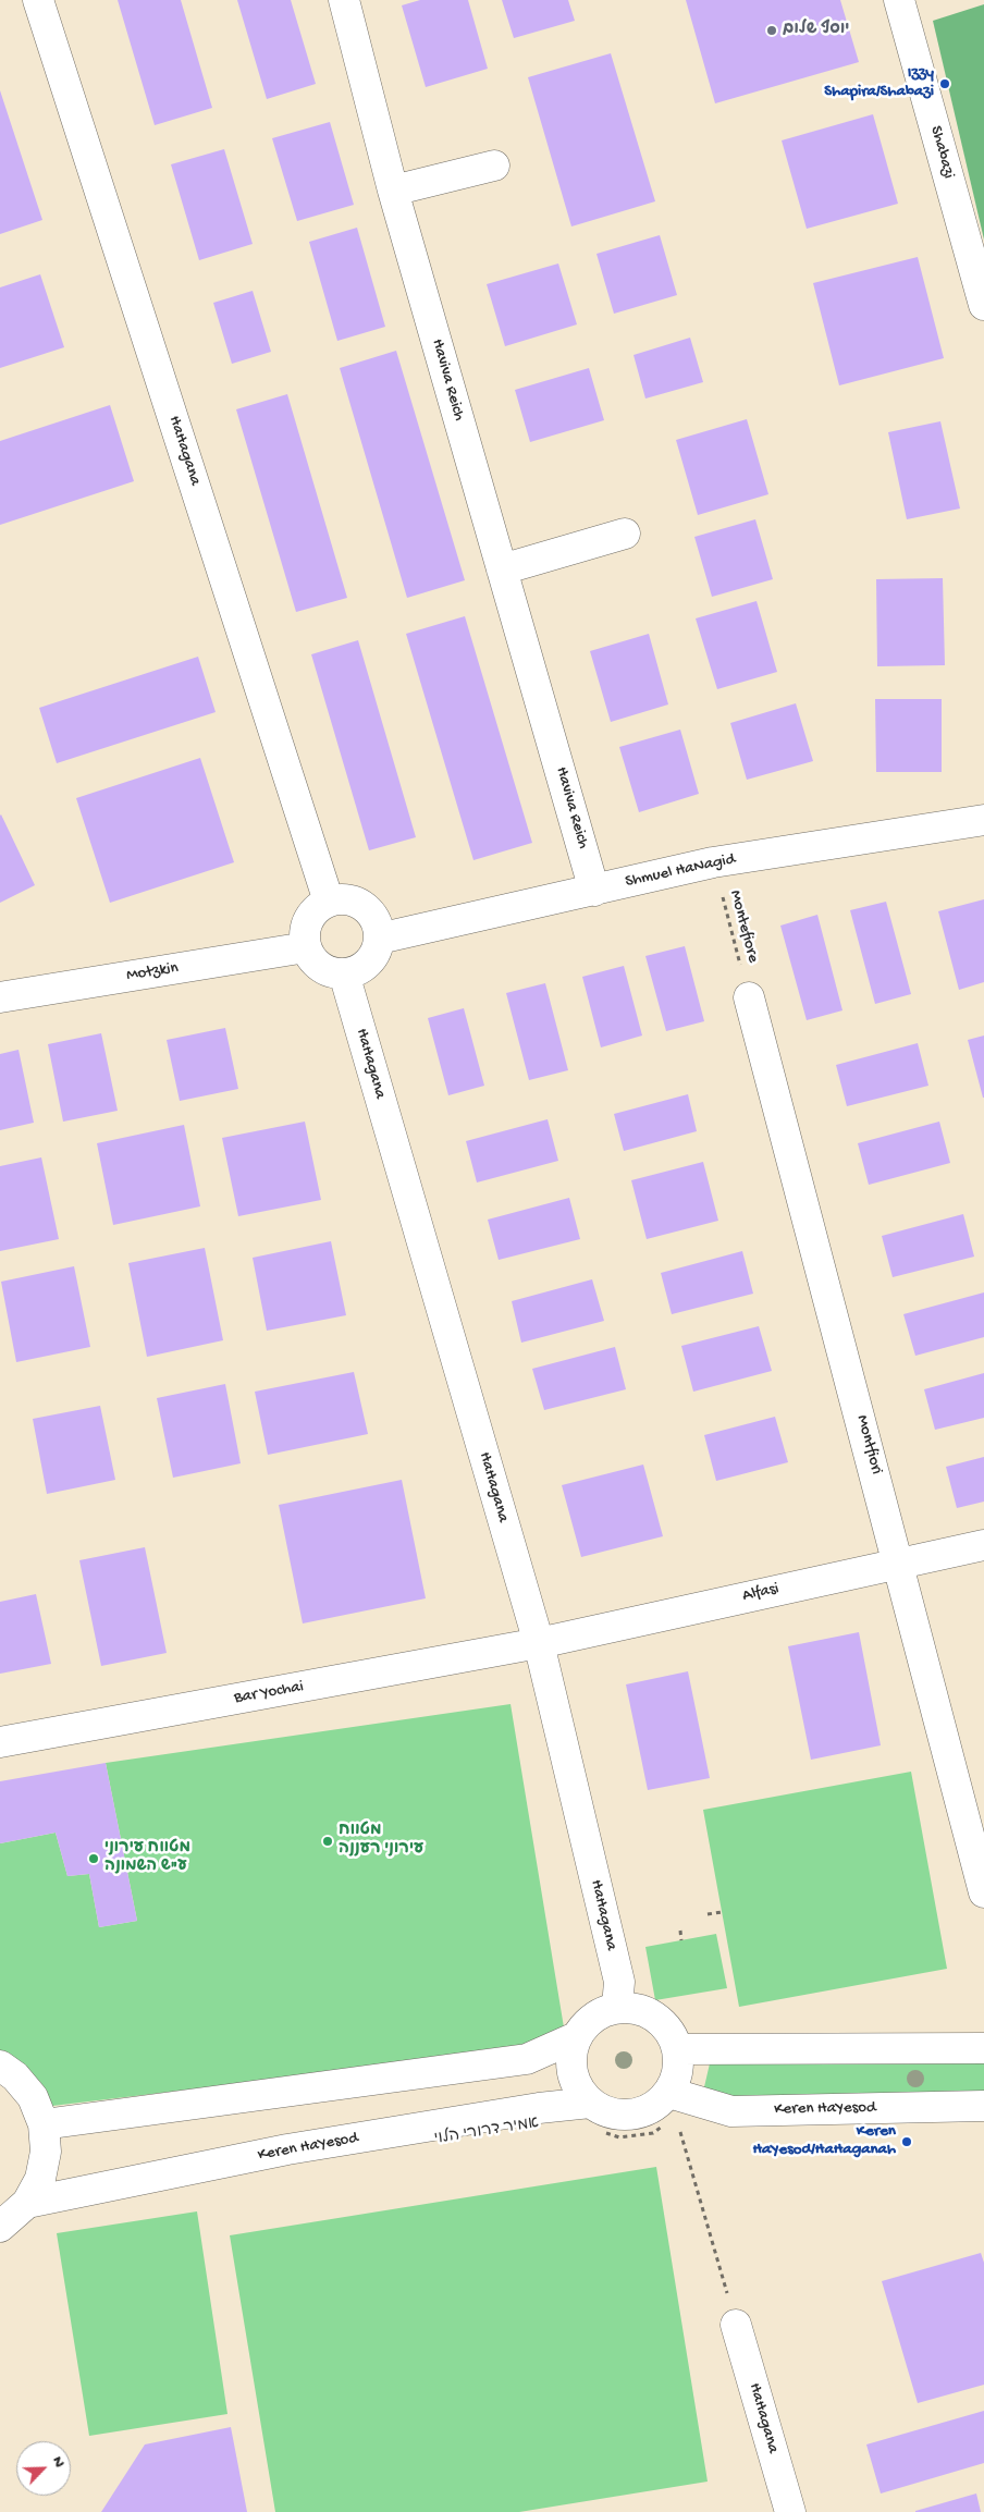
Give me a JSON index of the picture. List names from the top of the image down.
{
  "streets": {
    "street": [
      "Shabazi",
      "Haviva Reich",
      "HaHagana",
      "Shmuel HaNagid",
      "Motzkin",
      "Montfiori",
      "Alfasi",
      "Bar Yochai",
      "Keren HaYesod"
    ],
    "path": ["Montefiore"]
  },
  "crossings": [
    ["Haviva Reich", "Shmuel HaNagid"],
    ["HaHagana", "Shmuel HaNagid"],
    ["HaHagana", "Motzkin"],
    ["HaHagana", "Alfasi"],
    ["HaHagana", "Bar Yochai"],
    ["HaHagana", "Keren HaYesod"],
    ["Shmuel HaNagid", "Montefiore"],
    ["Shmuel HaNagid", "Motzkin"],
    ["Montefiore", "Montfiori"],
    ["Montfiori", "Alfasi"],
    ["Alfasi", "Bar Yochai"]
  ],
  "places": [
    "יוסף שלום",
    "Izzy Shapira/Shabazi",
    "מטווח עירוני רעננה",
    "מטווח עירוני ע\"ש השמונה",
    "Keren HaYesod/HaHaganah"
  ],
  "north": "top right"
}
